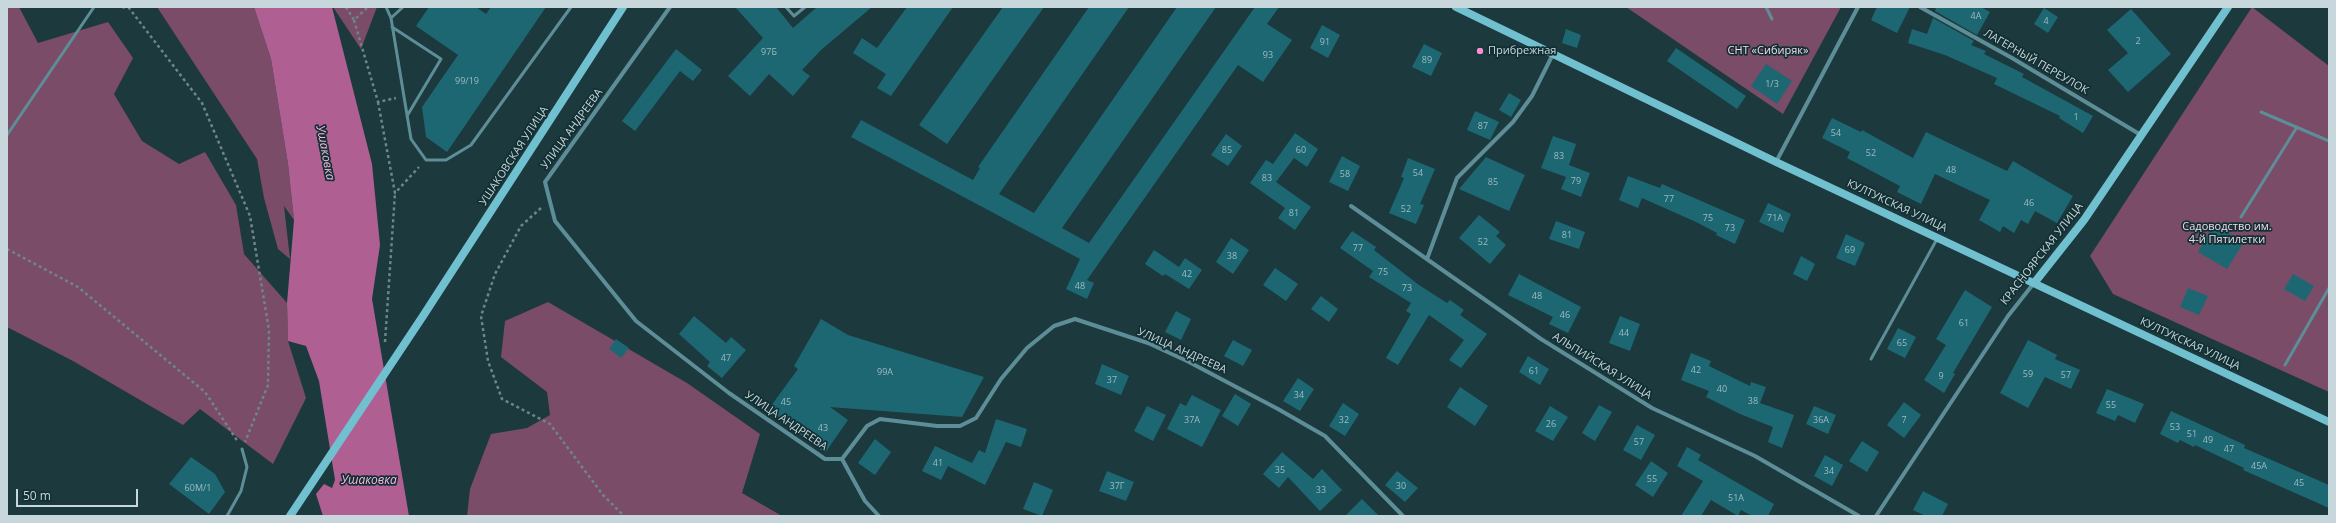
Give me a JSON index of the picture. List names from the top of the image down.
{
  "streets": {
    "main road": ["УШАКОВСКАЯ УЛИЦА", "КУЛТУКСКАЯ УЛИЦА", "КРАСНОЯРСКАЯ УЛИЦА"],
    "street": ["ЛАГЕРНЫЙ ПЕРЕУЛОК", "УЛИЦА АНДРЕЕВА", "АЛЬПИЙСКАЯ УЛИЦА"]
  },
  "crossings": [
    ["ЛАГЕРНЫЙ ПЕРЕУЛОК", "КРАСНОЯРСКАЯ УЛИЦА"],
    ["КУЛТУКСКАЯ УЛИЦА", "КРАСНОЯРСКАЯ УЛИЦА"]
  ],
  "water": ["Ушаковка"],
  "parks": ["СНТ «Сибиряк»", "Садоводство им. 4-й Пятилетки"],
  "places": ["Прибрежная"],
  "house_numbers": [
    "4А",
    "4",
    "2",
    "91",
    "97Б",
    "93",
    "89",
    "99/19",
    "1/3",
    "1",
    "87",
    "54",
    "85",
    "60",
    "52",
    "83",
    "48",
    "54",
    "58",
    "83",
    "79",
    "85",
    "77",
    "46",
    "52",
    "81",
    "75",
    "71А",
    "73",
    "81",
    "52",
    "77",
    "69",
    "38",
    "75",
    "42",
    "48",
    "73",
    "48",
    "46",
    "61",
    "44",
    "65",
    "47",
    "42",
    "61",
    "99А",
    "59",
    "57",
    "9",
    "37",
    "40",
    "34",
    "38",
    "45",
    "55",
    "37А",
    "32",
    "36А",
    "7",
    "26",
    "53",
    "43",
    "51",
    "49",
    "57",
    "47",
    "41",
    "45А",
    "35",
    "34",
    "55",
    "45",
    "37Г",
    "30",
    "60М/1",
    "33",
    "51А"
  ],
  "scale_bar": "50 m"
}
